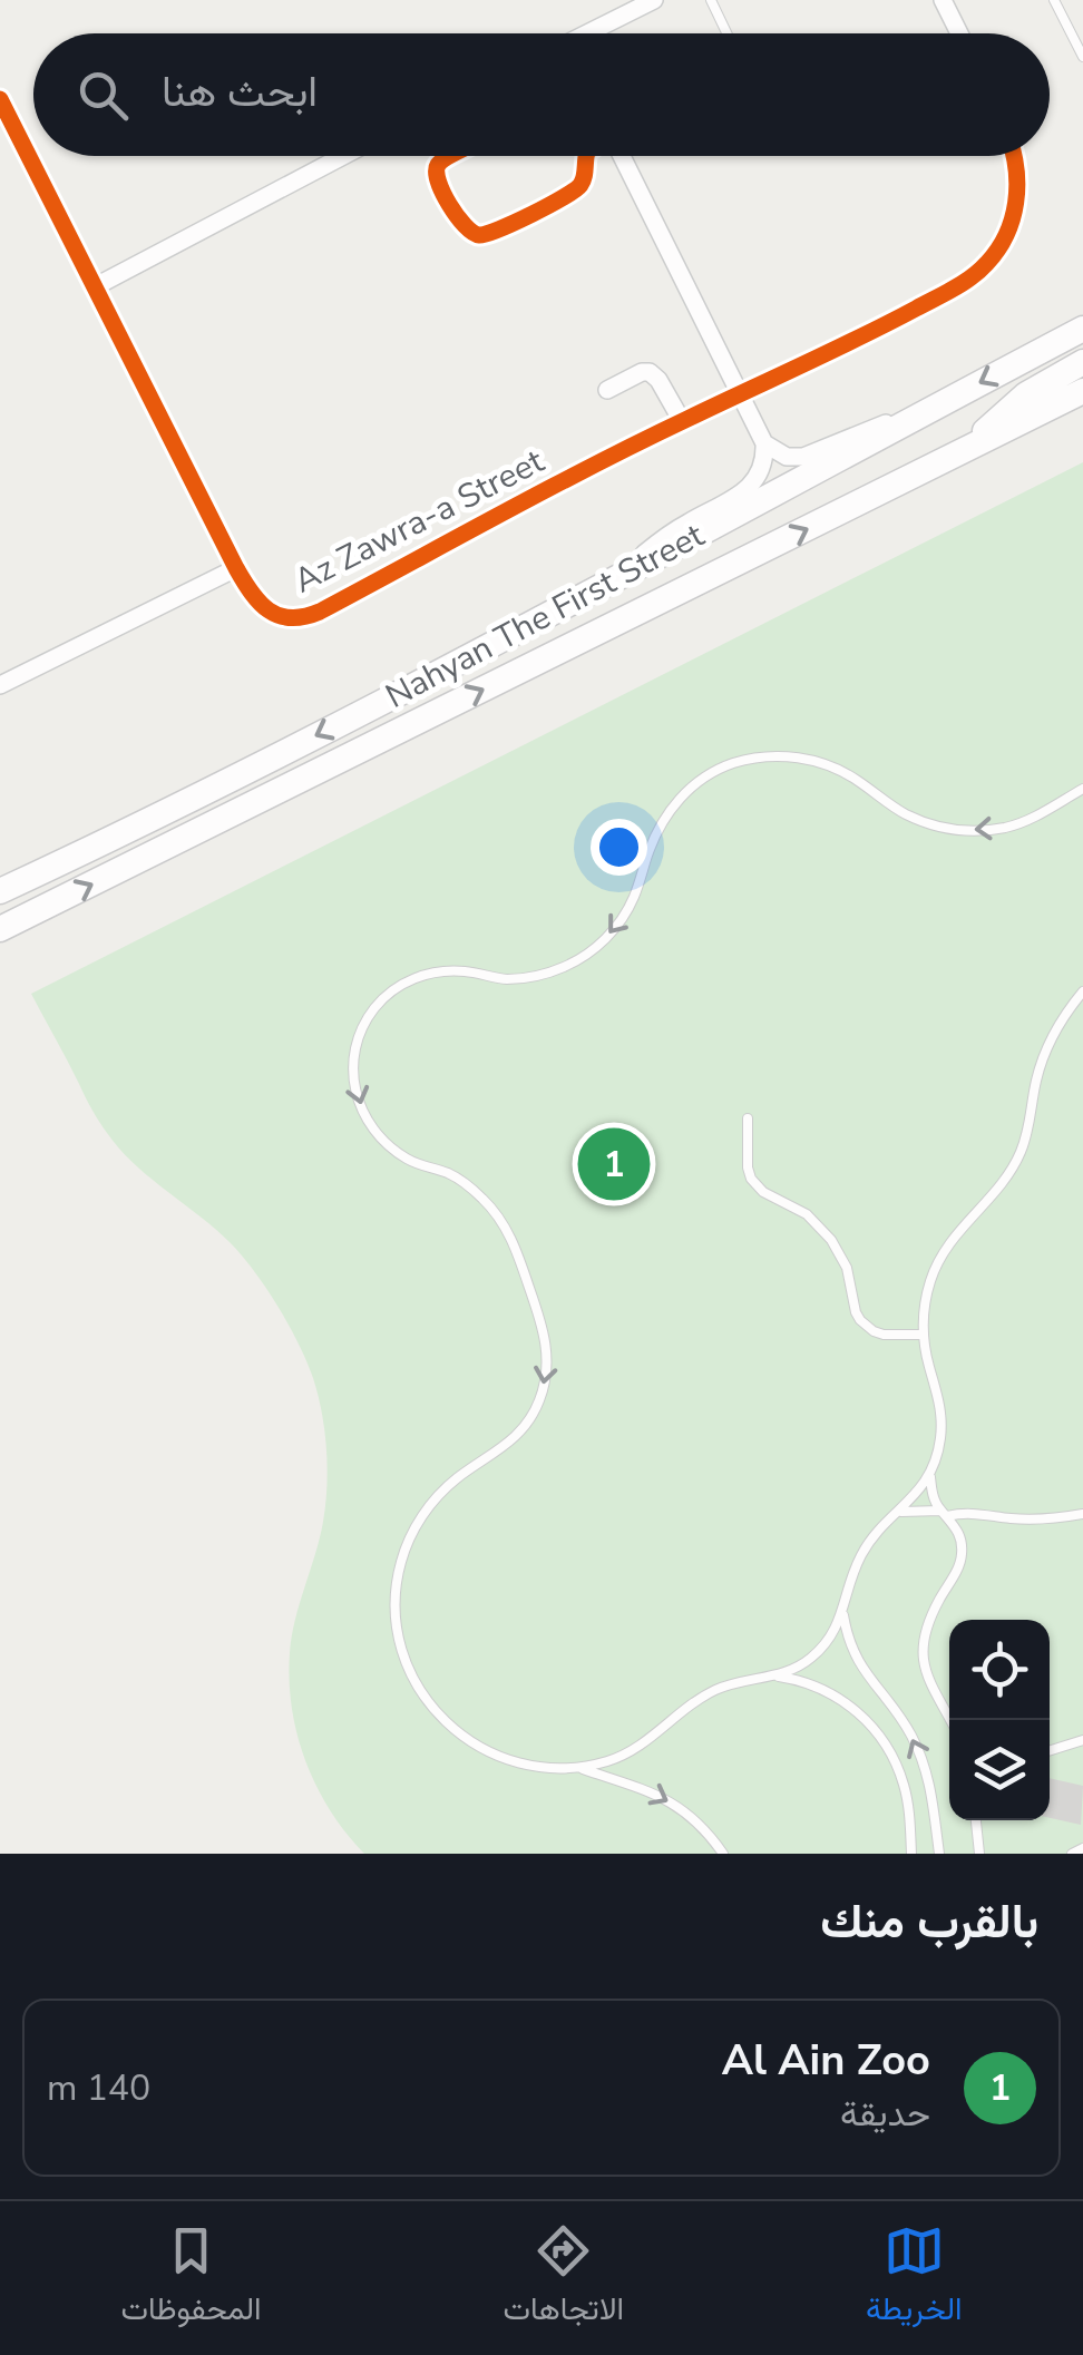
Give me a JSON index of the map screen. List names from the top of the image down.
{
  "streets": {
    "main road": ["Nahyan The First Street"],
    "street": ["Az Zawra-a Street"]
  },
  "page": {
    "search": "ابحث هنا",
    "pins": "1",
    "heading": "بالقرب منك",
    "list": [
      {
        "mark": "1",
        "name": "Al Ain Zoo",
        "note": "حديقة",
        "value": "140 m"
      }
    ],
    "nav": ["الخريطة", "الاتجاهات", "المحفوظات"]
  }
}
